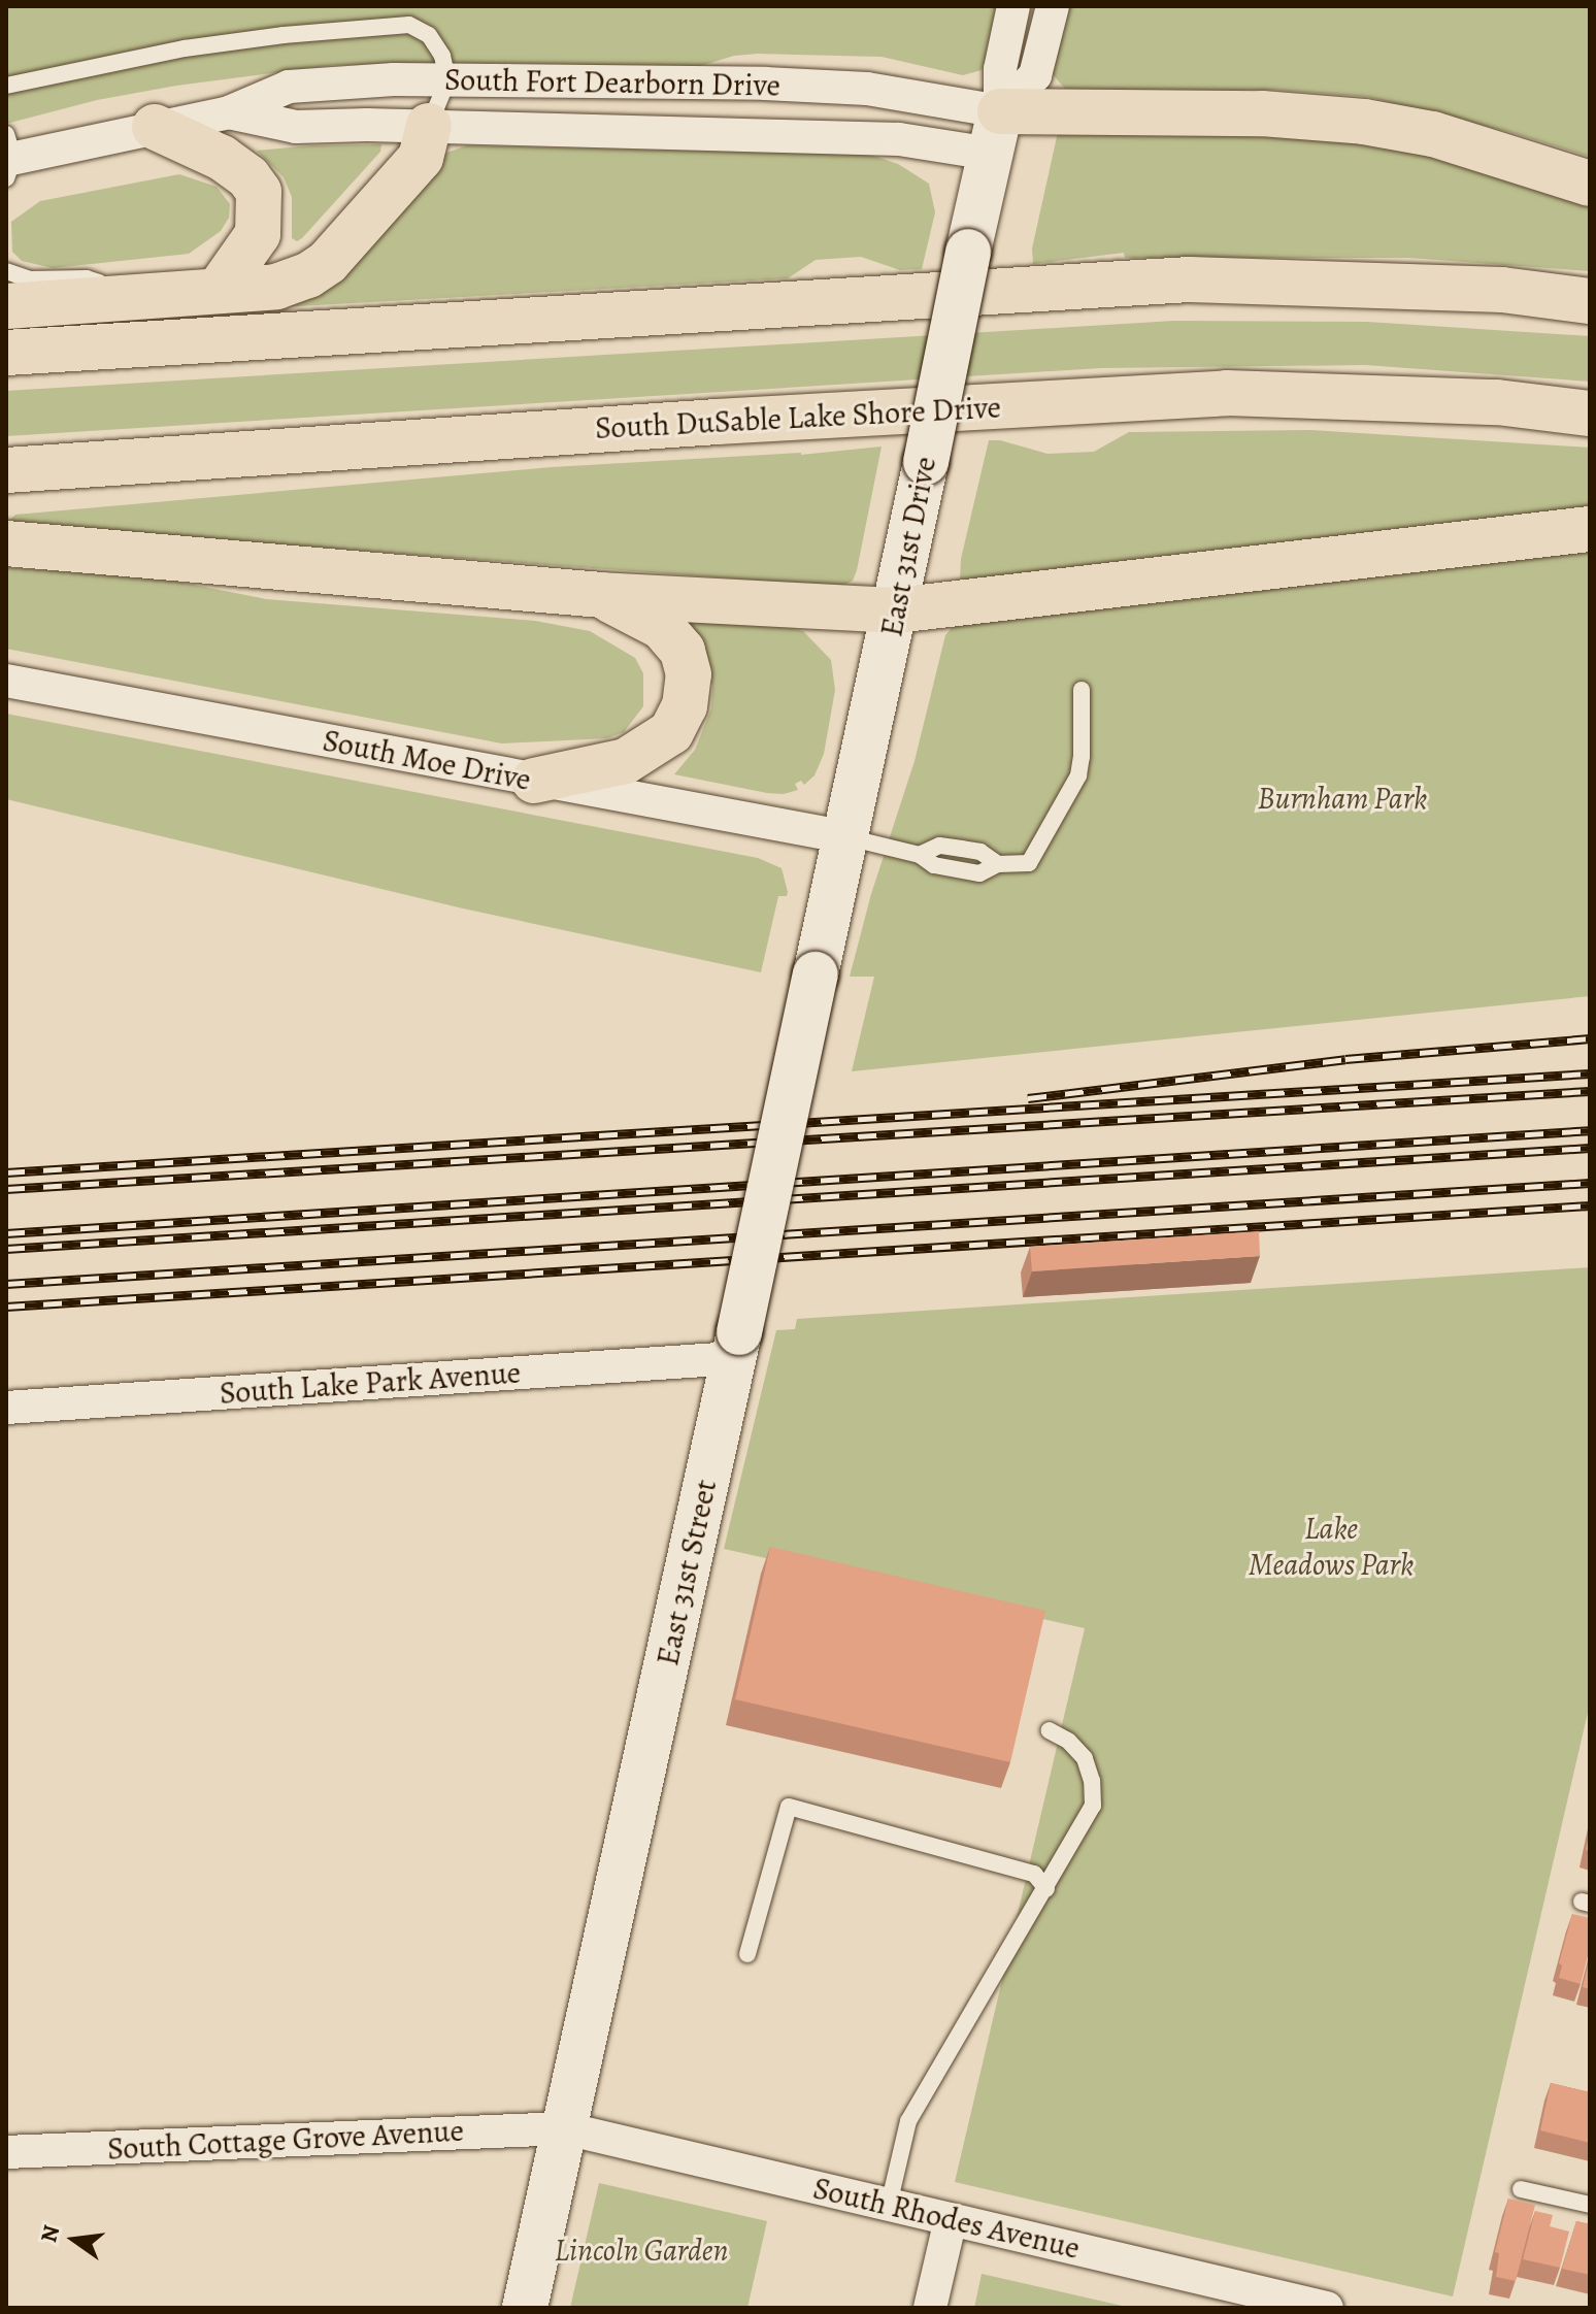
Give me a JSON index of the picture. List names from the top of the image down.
{
  "streets": {
    "highway": ["South DuSable Lake Shore Drive"],
    "main road": ["East 31st Drive", "East 31st Street"],
    "street": [
      "South Fort Dearborn Drive",
      "South Moe Drive",
      "South Lake Park Avenue",
      "South Cottage Grove Avenue",
      "South Rhodes Avenue"
    ]
  },
  "crossings": [
    ["South Fort Dearborn Drive", "East 31st Drive"],
    ["East 31st Drive", "South Moe Drive"],
    ["East 31st Drive", "East 31st Street"],
    ["South Moe Drive", "East 31st Street"],
    ["South Lake Park Avenue", "East 31st Street"],
    ["East 31st Street", "South Cottage Grove Avenue"],
    ["East 31st Street", "South Rhodes Avenue"],
    ["South Cottage Grove Avenue", "South Rhodes Avenue"]
  ],
  "parks": ["Burnham Park", "Lake Meadows Park", "Lincoln Garden"],
  "north": "left"
}
